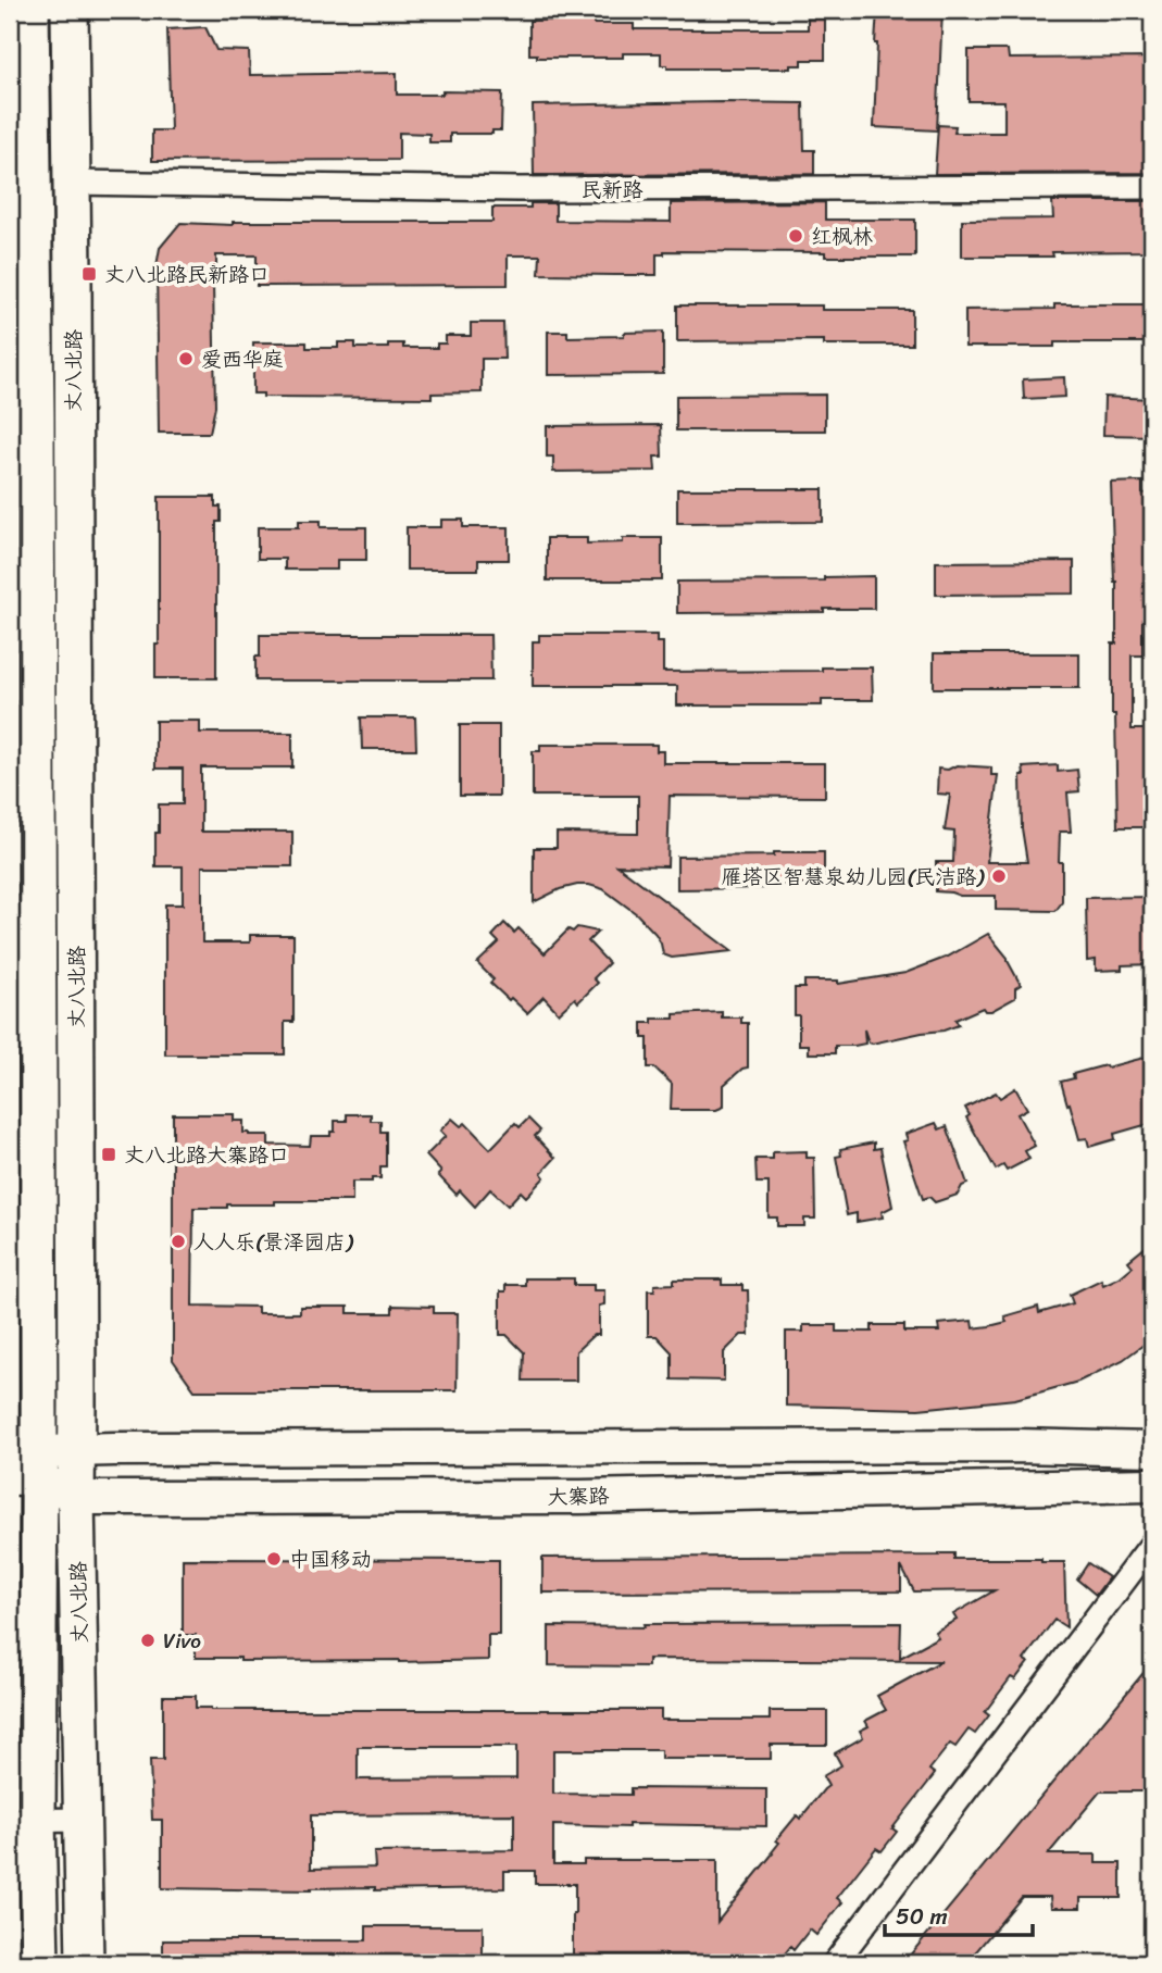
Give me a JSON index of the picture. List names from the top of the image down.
{
  "streets": {
    "main road": ["丈八北路", "大寨路"],
    "street": ["民新路"]
  },
  "crossings": [
    ["民新路", "丈八北路"],
    ["丈八北路", "大寨路"]
  ],
  "places": {
    "other": [
      "红枫林",
      "爱西华庭",
      "雁塔区智慧泉幼儿园(民洁路)",
      "人人乐(景泽园店)",
      "中国移动",
      "Vivo"
    ],
    "transit": ["丈八北路民新路口", "丈八北路大寨路口"]
  },
  "scale_bar": "50 m"
}
